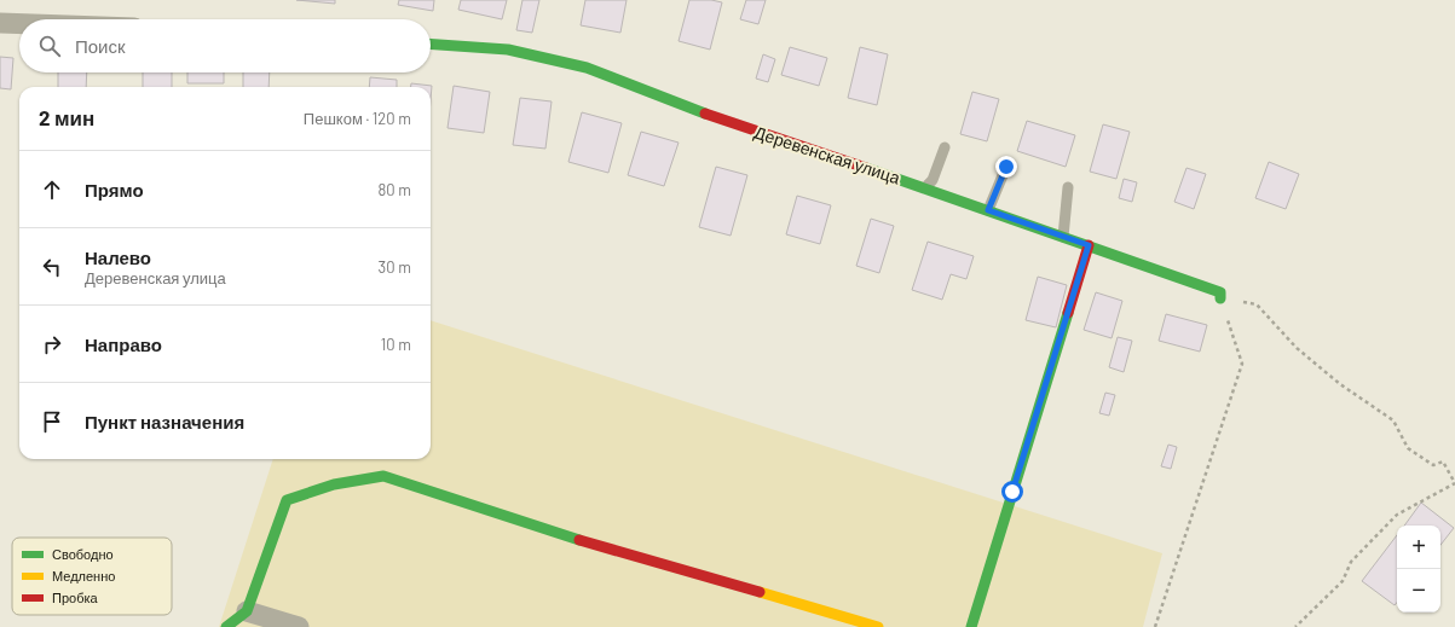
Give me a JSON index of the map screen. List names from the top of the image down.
{
  "streets": {
    "street": ["Деревенская улица"]
  },
  "legend": ["Свободно", "Медленно", "Пробка"],
  "page": {
    "search": "Поиск",
    "heading": ["2 мин", "Пешком · 120 m"],
    "list": [
      ["Прямо", "80 m"],
      ["Налево", "Деревенская улица", "30 m"],
      ["Направо", "10 m"],
      "Пункт назначения"
    ],
    "map_buttons": ["+", "−"]
  }
}
